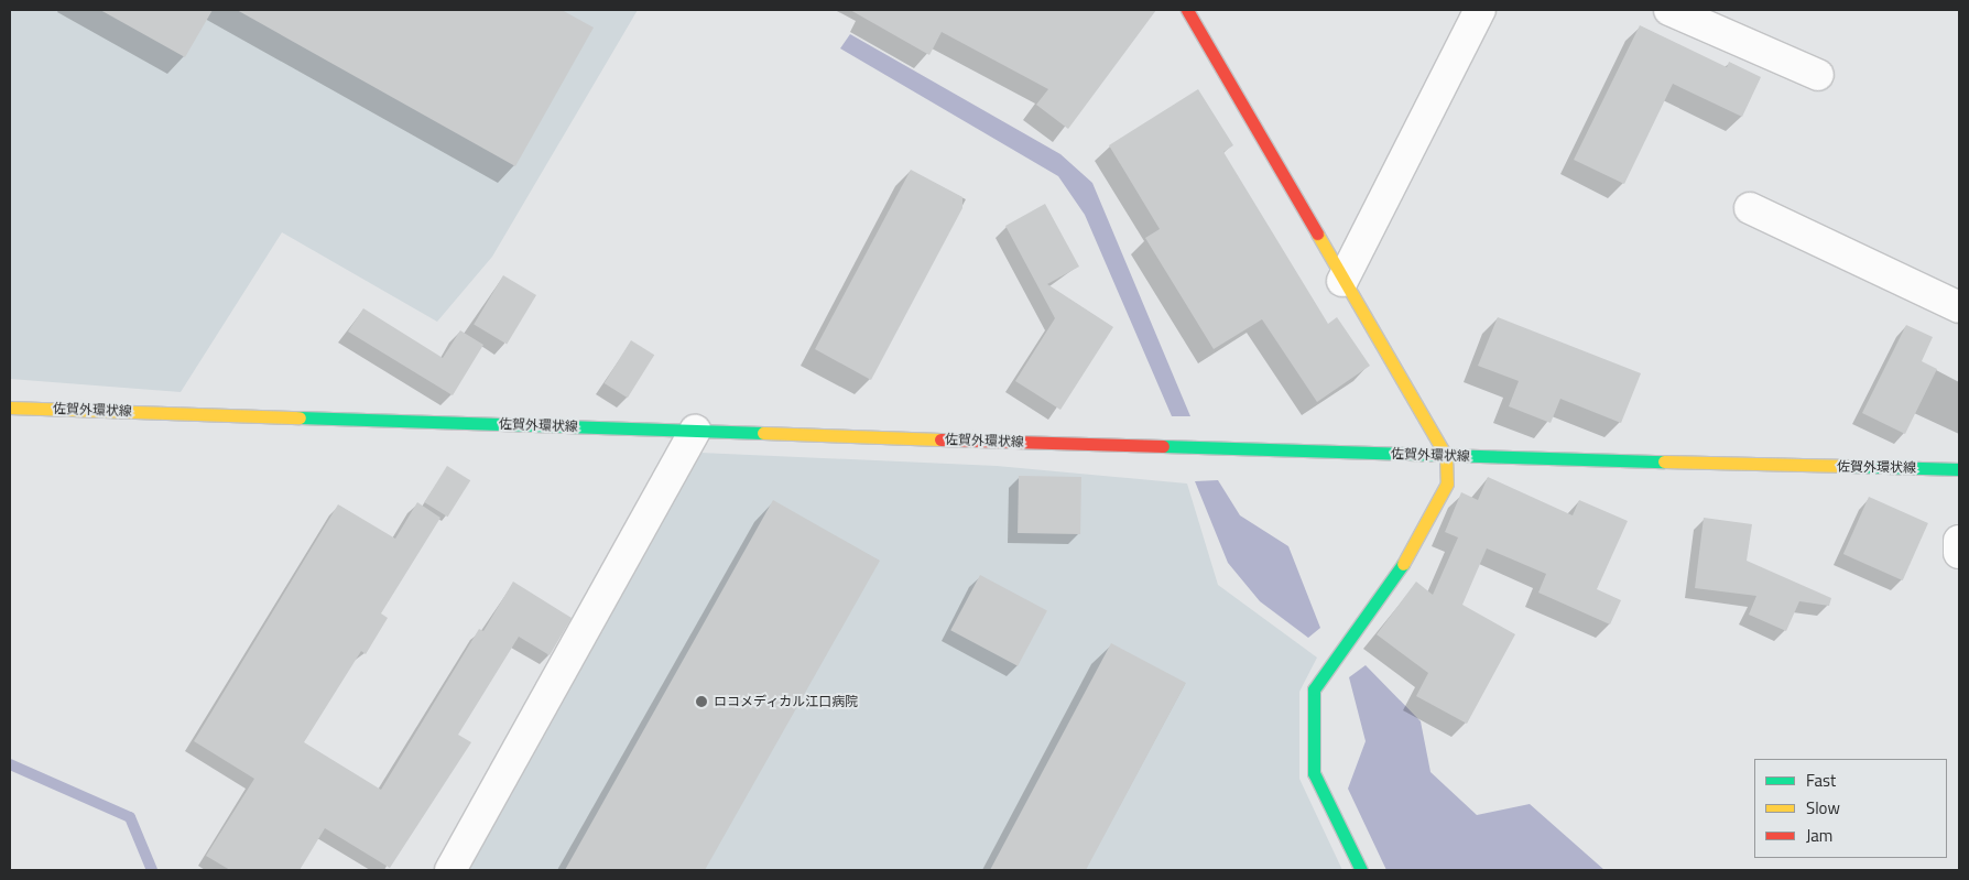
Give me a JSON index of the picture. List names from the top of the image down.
{
  "streets": {
    "main road": ["佐賀外環状線"]
  },
  "places": ["ロコメディカル江口病院"],
  "legend": ["Fast", "Slow", "Jam"]
}
